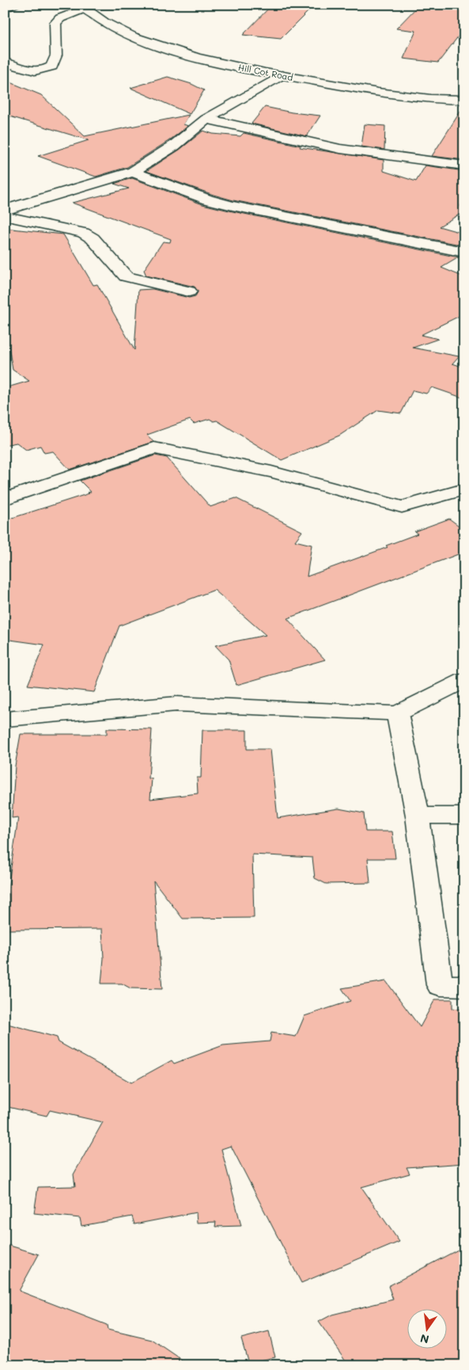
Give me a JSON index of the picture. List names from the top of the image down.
{
  "streets": {
    "street": ["Hill Cot Road"]
  },
  "north": "bottom"
}
